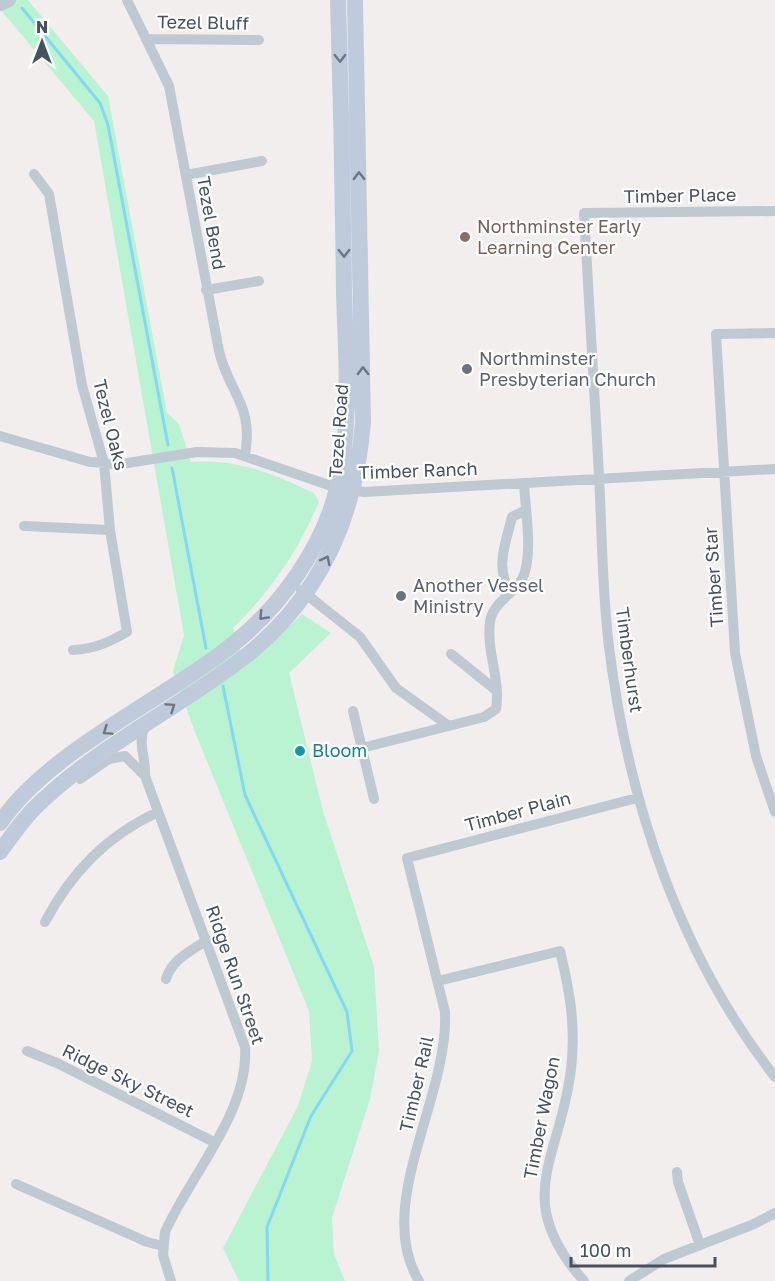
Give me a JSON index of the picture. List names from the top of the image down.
{
  "streets": {
    "main road": ["Tezel Road"],
    "street": [
      "Tezel Bluff",
      "Timber Place",
      "Tezel Bend",
      "Tezel Oaks",
      "Timber Ranch",
      "Timber Star",
      "Timberhurst",
      "Timber Plain",
      "Ridge Run Street",
      "Ridge Sky Street",
      "Timber Rail",
      "Timber Wagon"
    ]
  },
  "crossings": [
    ["Tezel Bluff", "Tezel Bend"],
    ["Timber Place", "Timberhurst"],
    ["Tezel Bend", "Timber Ranch"],
    ["Tezel Oaks", "Timber Ranch"],
    ["Tezel Road", "Timber Ranch"],
    ["Tezel Road", "Ridge Run Street"],
    ["Timber Ranch", "Timber Star"],
    ["Timber Ranch", "Timberhurst"],
    ["Timberhurst", "Timber Plain"],
    ["Timber Plain", "Timber Rail"],
    ["Ridge Run Street", "Ridge Sky Street"],
    ["Timber Rail", "Timber Wagon"]
  ],
  "places": [
    "Northminster Early Learning Center",
    "Northminster Presbyterian Church",
    "Another Vessel Ministry",
    "Bloom"
  ],
  "scale_bar": "100 m",
  "north": "top"
}
